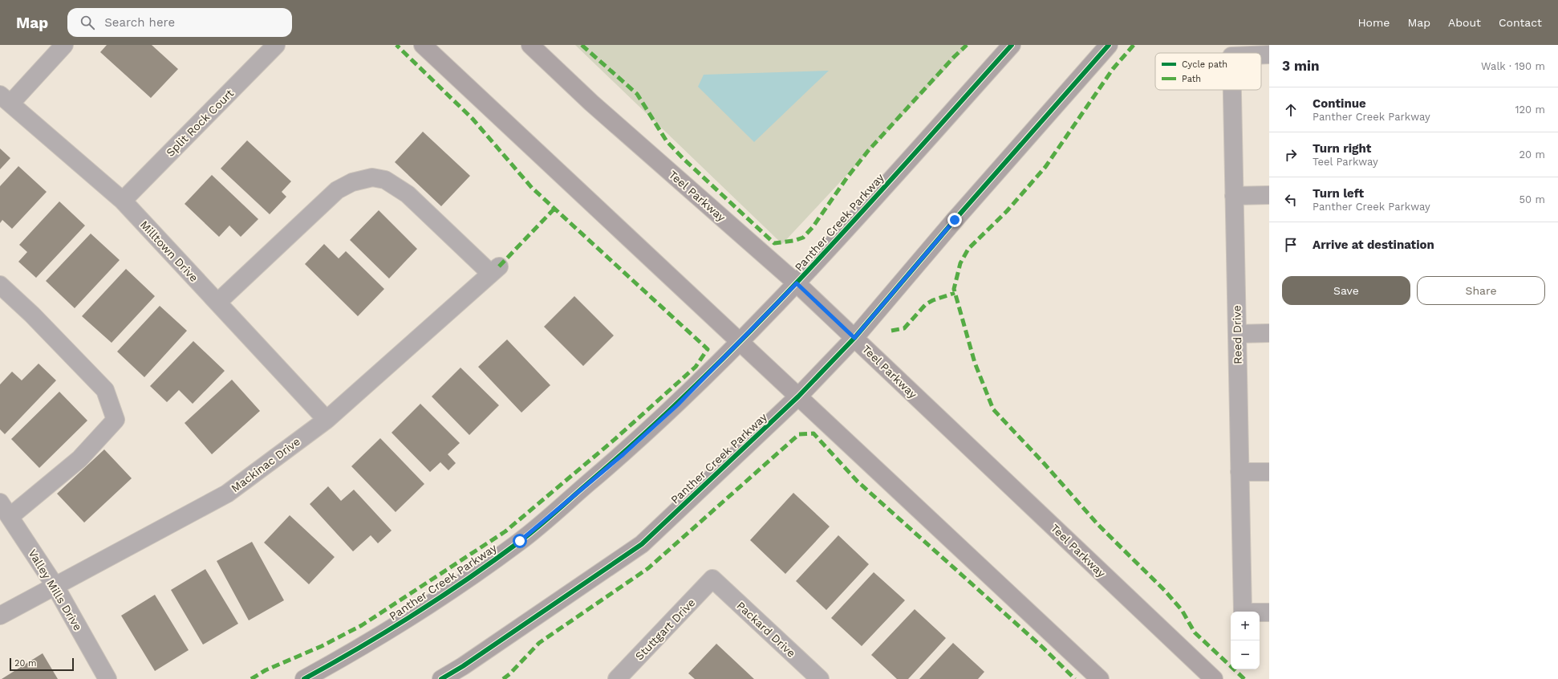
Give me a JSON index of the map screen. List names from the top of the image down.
{
  "streets": {
    "main road": ["Teel Parkway", "Panther Creek Parkway"],
    "street": [
      "Split Rock Court",
      "Milltown Drive",
      "Reed Drive",
      "Mackinac Drive",
      "Valley Mills Drive",
      "Stuttgart Drive",
      "Packard Drive"
    ]
  },
  "crossings": [
    ["Split Rock Court", "Milltown Drive"],
    ["Teel Parkway", "Panther Creek Parkway"],
    ["Milltown Drive", "Mackinac Drive"],
    ["Mackinac Drive", "Valley Mills Drive"],
    ["Stuttgart Drive", "Packard Drive"]
  ],
  "legend": ["Cycle path", "Path"],
  "scale_bar": "20 m",
  "page": {
    "header": "Map",
    "search": "Search here",
    "nav": [
      "Home",
      "Map",
      "About",
      "Contact"
    ],
    "heading": ["3 min", "Walk · 190 m"],
    "list": [
      ["Continue", "Panther Creek Parkway", "120 m"],
      ["Turn right", "Teel Parkway", "20 m"],
      ["Turn left", "Panther Creek Parkway", "50 m"],
      "Arrive at destination"
    ],
    "buttons": ["Save", "Share"],
    "map_buttons": ["+", "−"],
    "scale": "20 m"
  }
}
